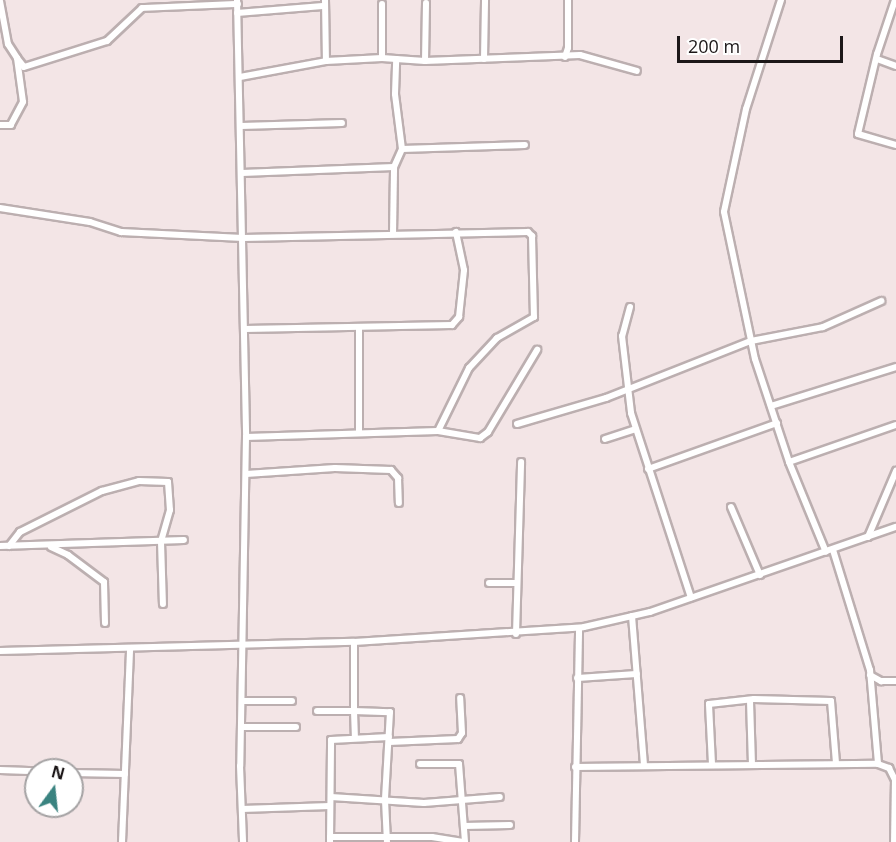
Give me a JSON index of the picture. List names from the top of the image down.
{
  "scale_bar": "200 m",
  "north": "top"
}
